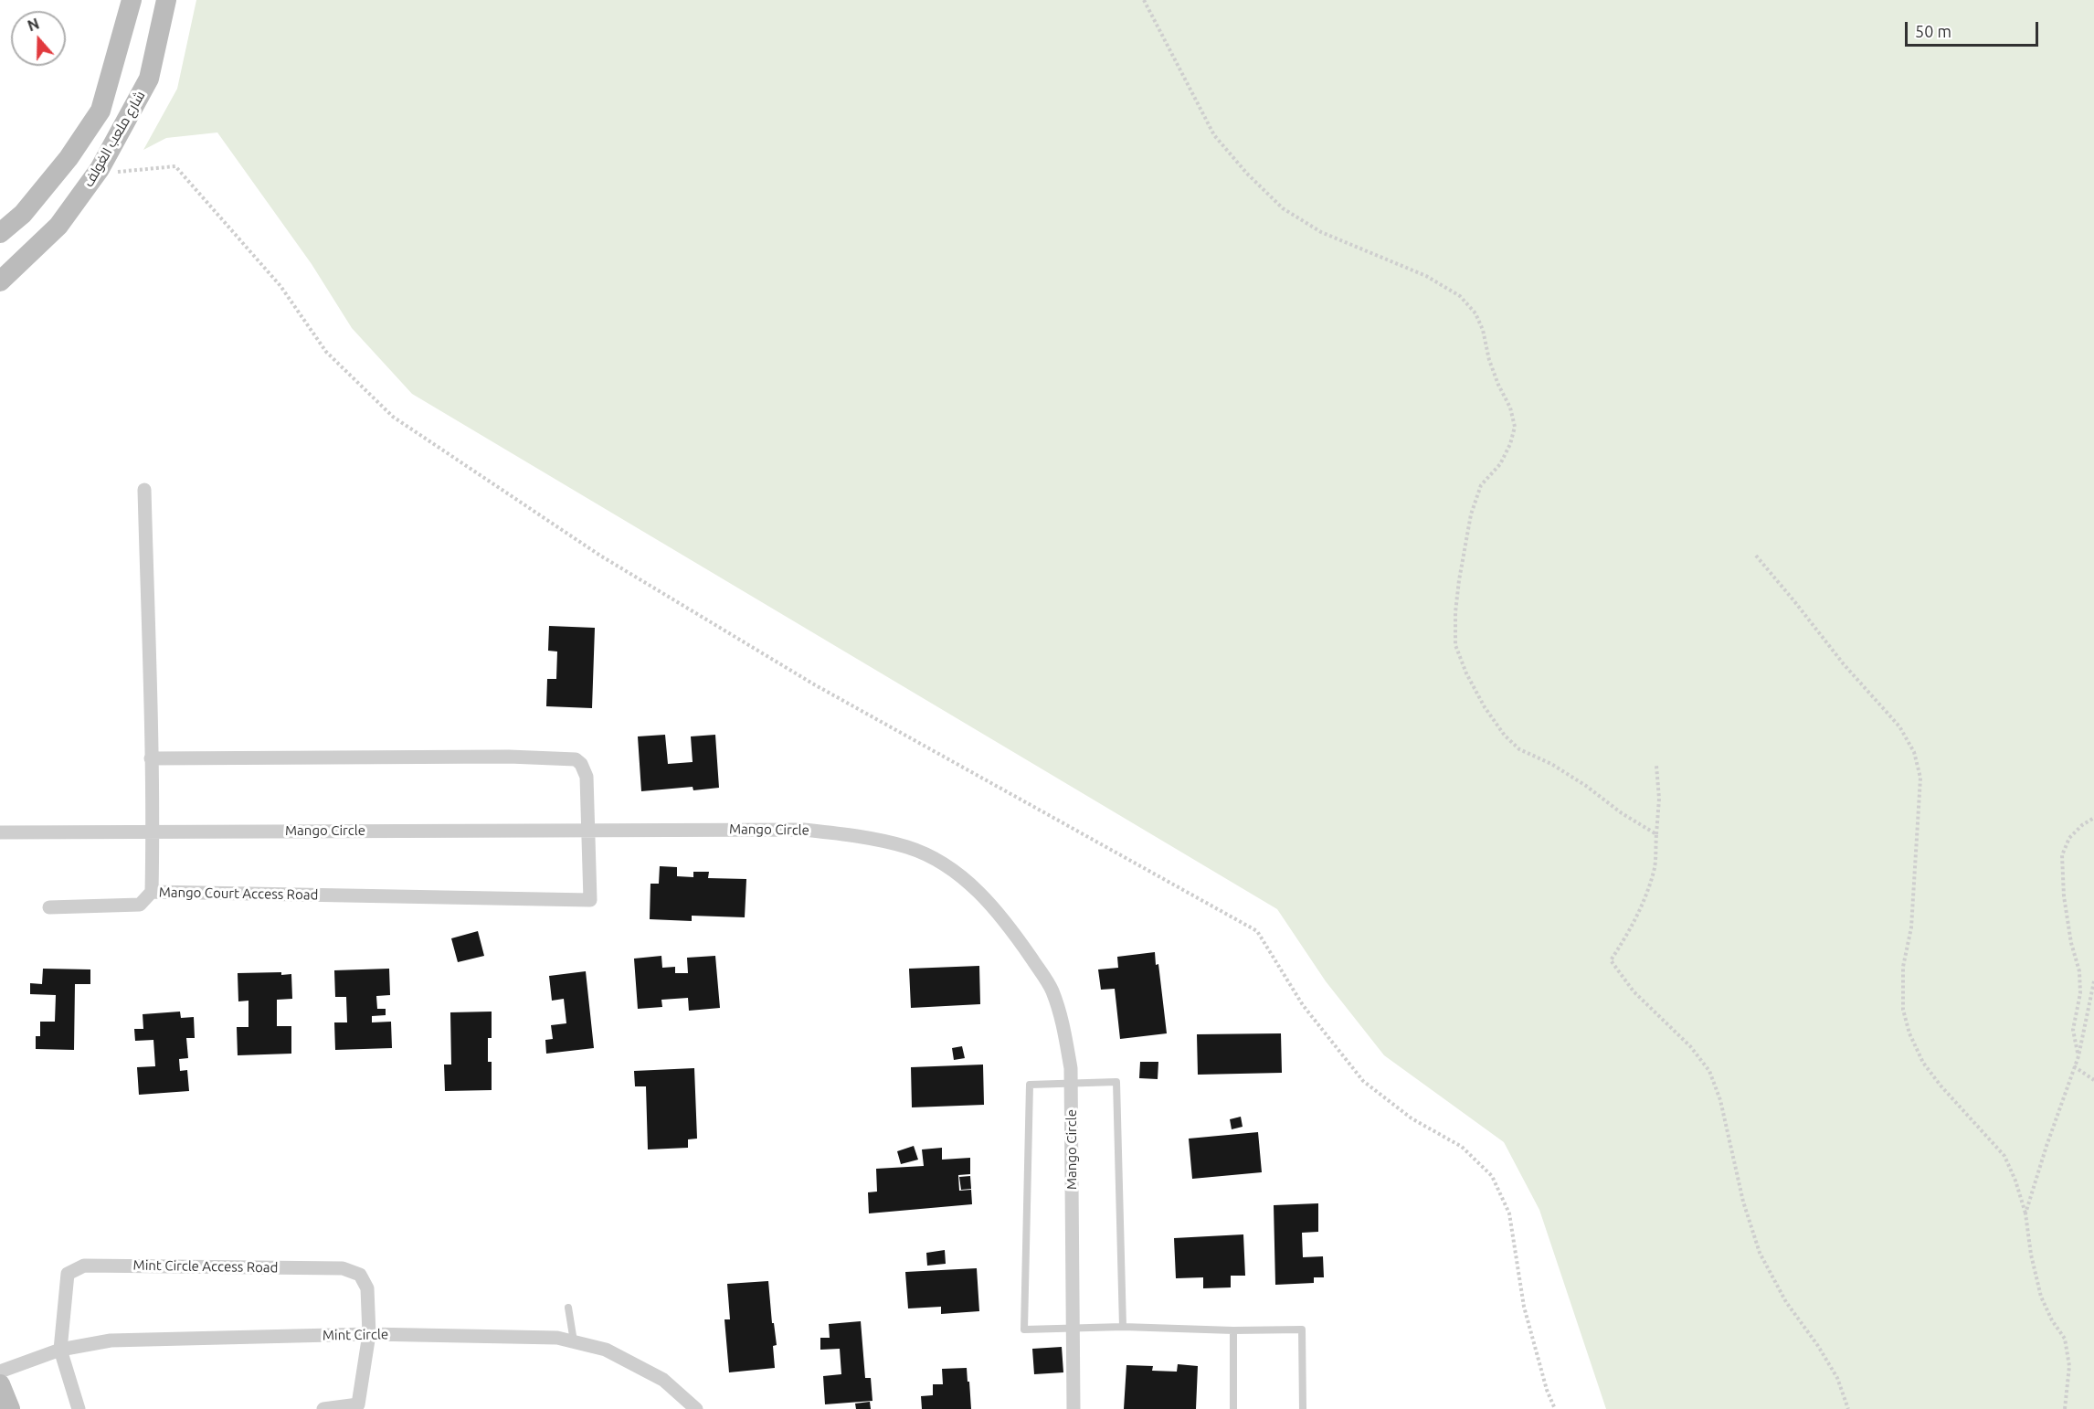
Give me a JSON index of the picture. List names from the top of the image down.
{
  "streets": {
    "main road": ["شارع ملعب الغولف"],
    "street": [
      "Mango Circle",
      "Mango Court Access Road",
      "Mint Circle Access Road",
      "Mint Circle"
    ]
  },
  "crossings": [
    ["Mango Circle", "Mango Court Access Road"],
    ["Mint Circle Access Road", "Mint Circle"]
  ],
  "scale_bar": "50 m",
  "north": "top"
}
